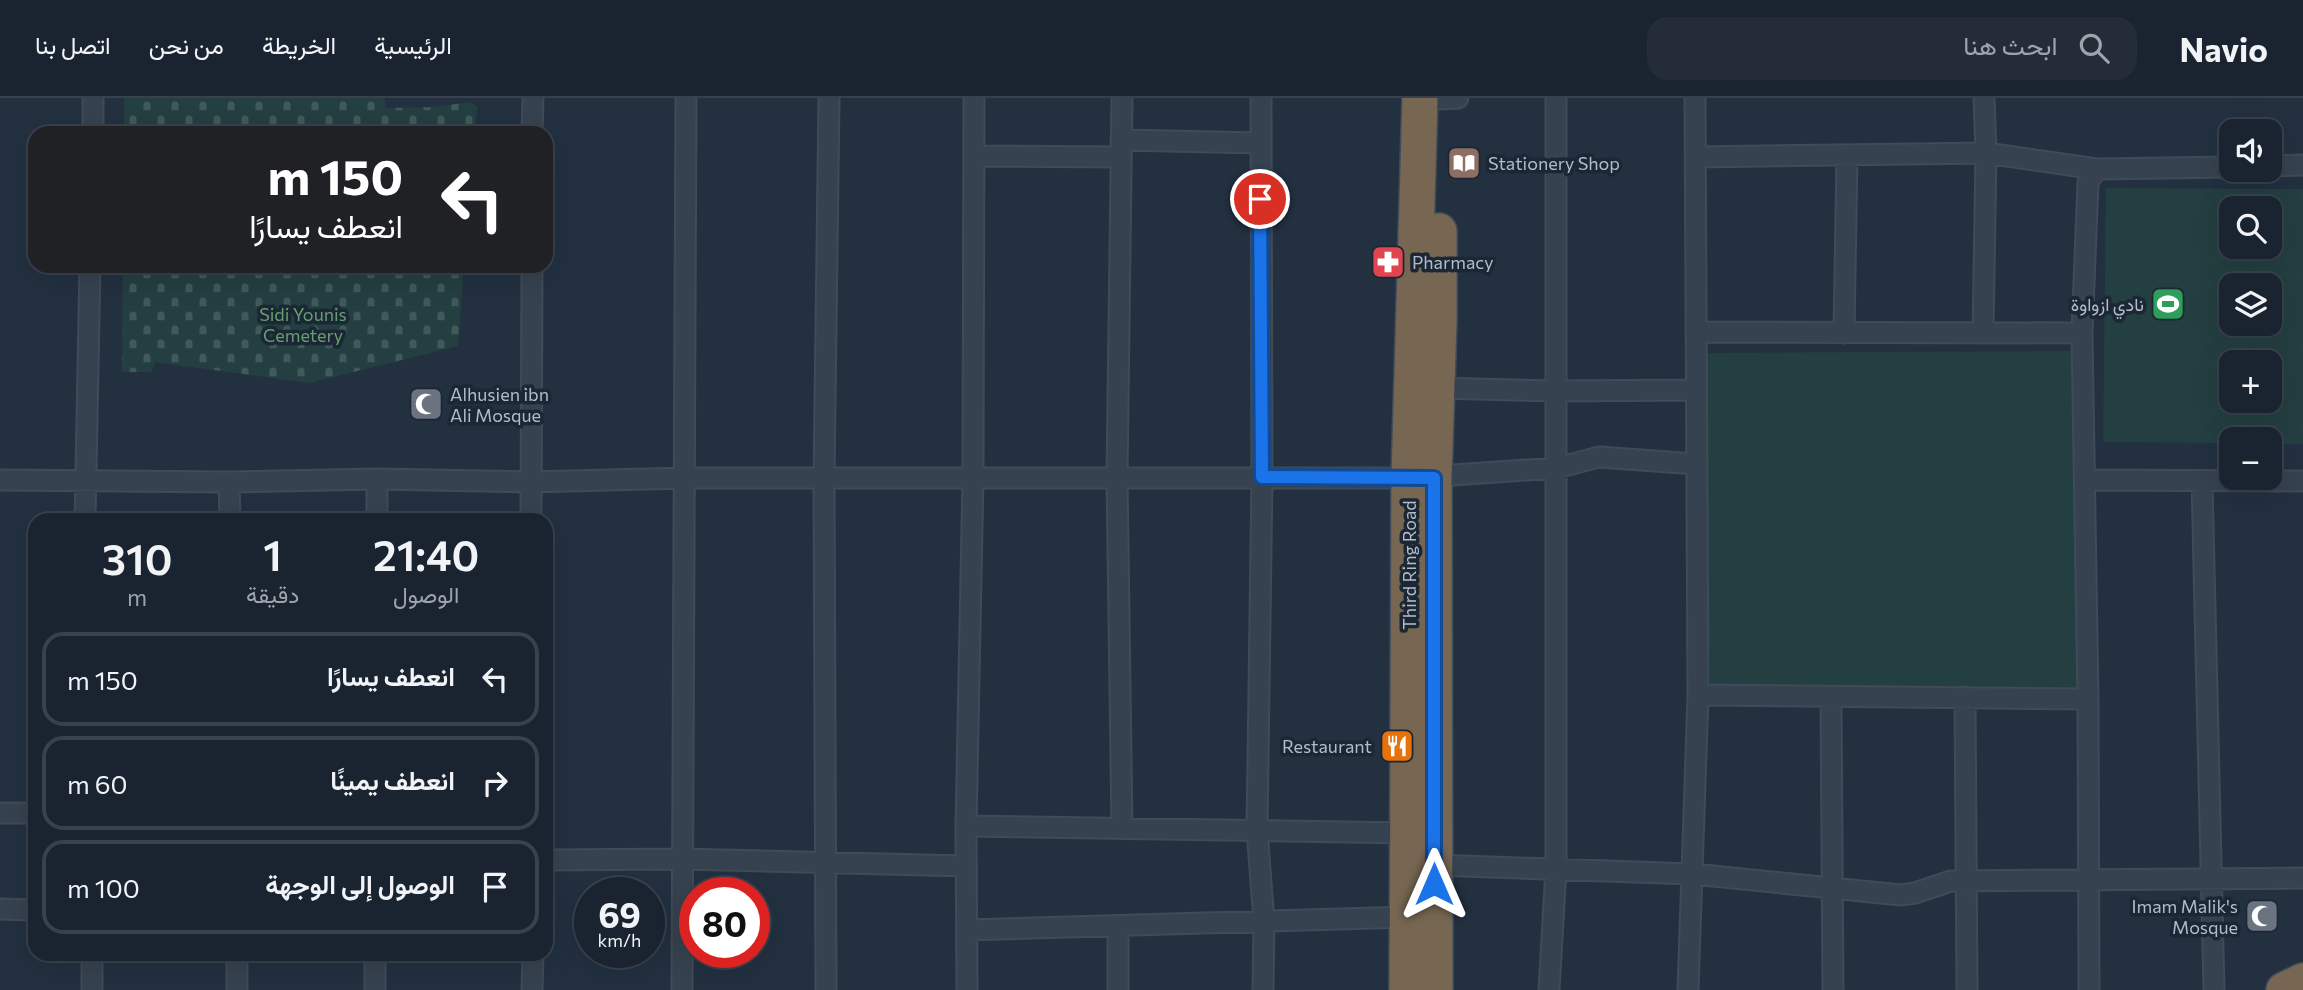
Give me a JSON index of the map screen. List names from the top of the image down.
{
  "streets": {
    "highway": ["Third Ring Road"]
  },
  "parks": ["Sidi Younis Cemetery"],
  "places": {
    "library": ["Stationery Shop"],
    "pharmacy": ["Pharmacy"],
    "sports": ["نادي ازواوة"],
    "mosque": ["Alhusien ibn Ali Mosque", "Imam Malik's Mosque"],
    "restaurant": ["Restaurant"]
  },
  "page": {
    "header": "Navio",
    "search": "ابحث هنا",
    "nav": [
      "الرئيسية",
      "الخريطة",
      "من نحن",
      "اتصل بنا"
    ],
    "map_buttons": ["+", "−"],
    "turn": ["150 m", "انعطف يسارًا"],
    "eta": [
      "21:40",
      "الوصول",
      "1",
      "دقيقة",
      "310",
      "m"
    ],
    "list": [
      {
        "name": "انعطف يسارًا",
        "value": "150 m"
      },
      {
        "name": "انعطف يمينًا",
        "value": "60 m"
      },
      {
        "name": "الوصول إلى الوجهة",
        "value": "100 m"
      }
    ],
    "speed": "69 km/h",
    "limit": "80"
  }
}
